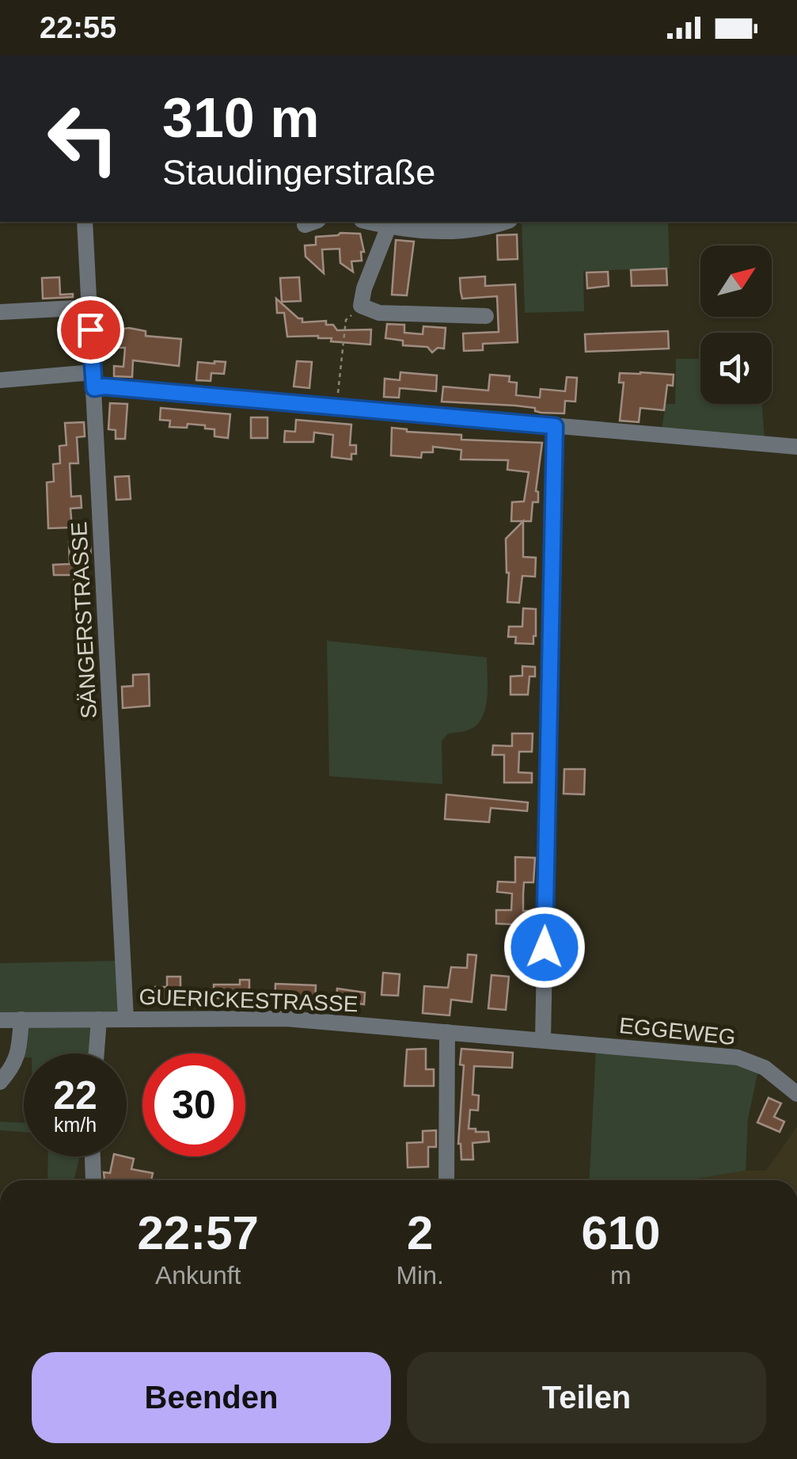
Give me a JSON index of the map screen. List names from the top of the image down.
{
  "streets": {
    "street": ["SÄNGERSTRASSE", "GUERICKESTRASSE", "EGGEWEG"]
  },
  "crossings": [
    ["SÄNGERSTRASSE", "GUERICKESTRASSE"],
    ["GUERICKESTRASSE", "EGGEWEG"]
  ],
  "north": "top right",
  "page": {
    "status": "22:55",
    "turn": ["310 m", "Staudingerstraße"],
    "speed": "22 km/h",
    "limit": "30",
    "eta": [
      "22:57",
      "Ankunft",
      "2",
      "Min.",
      "610",
      "m"
    ],
    "buttons": ["Beenden", "Teilen"]
  }
}
